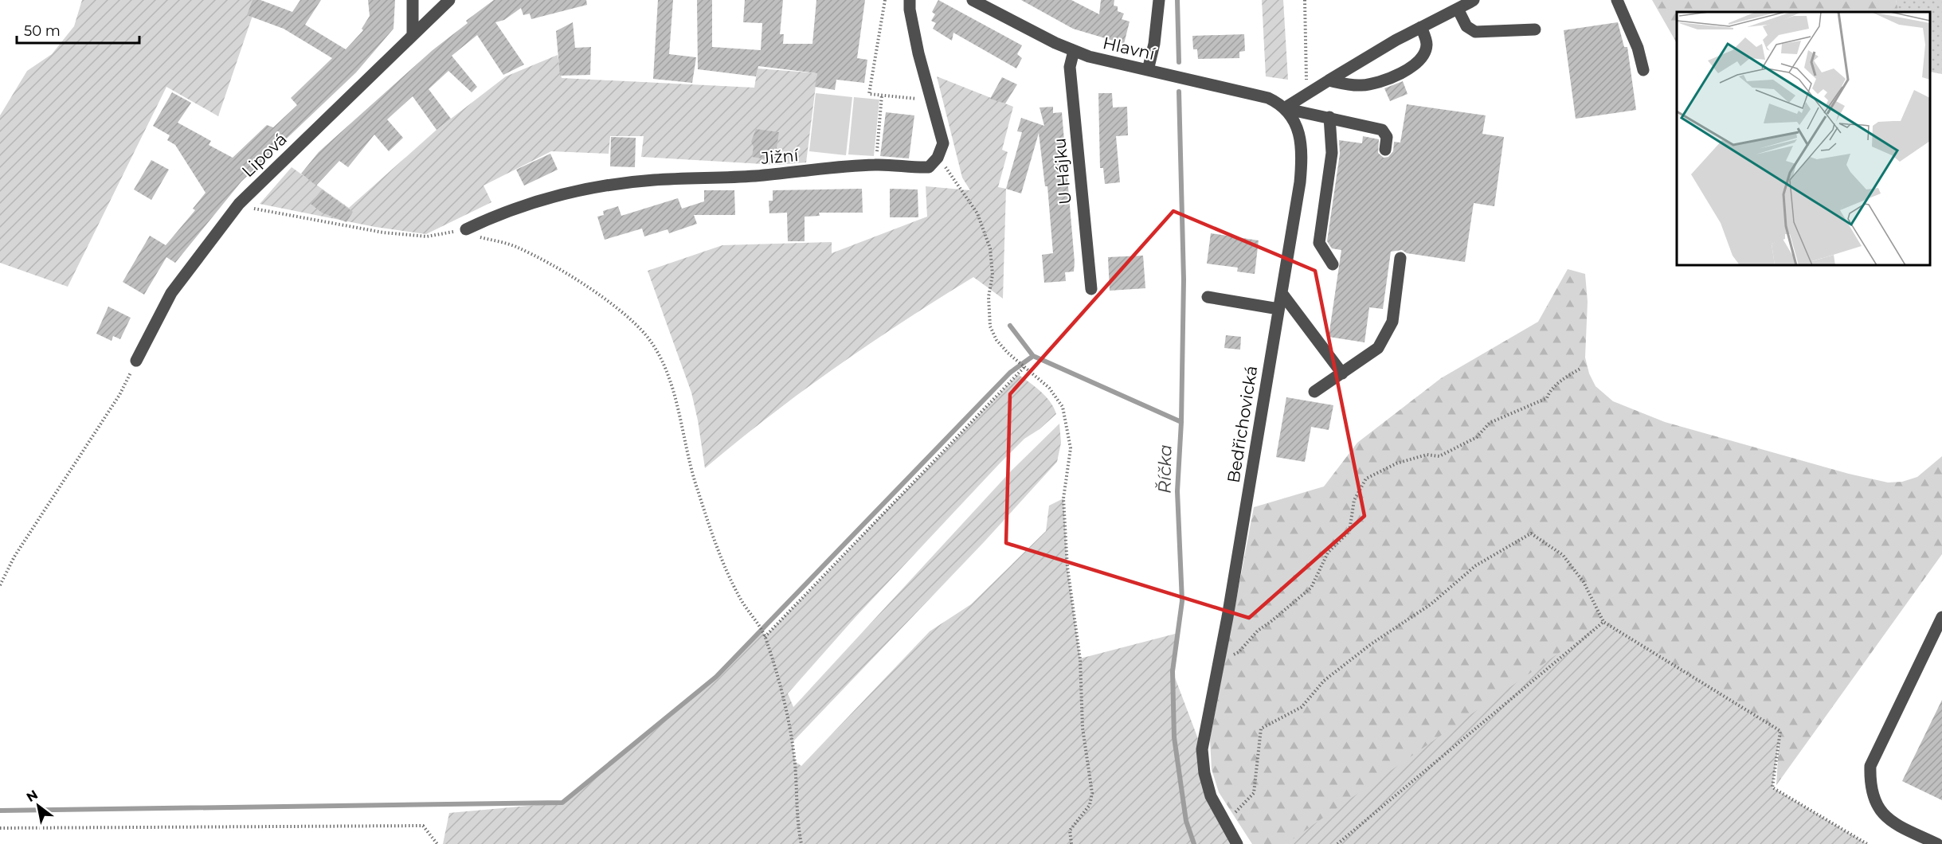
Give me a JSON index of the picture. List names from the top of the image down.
{
  "streets": {
    "street": [
      "Hlavní",
      "Lipová",
      "Jižní",
      "U Hájku",
      "Bedřichovická"
    ]
  },
  "crossings": [
    ["Hlavní", "U Hájku"],
    ["Hlavní", "Bedřichovická"]
  ],
  "water": ["Říčka"],
  "scale_bar": "50 m",
  "north": "top left"
}
